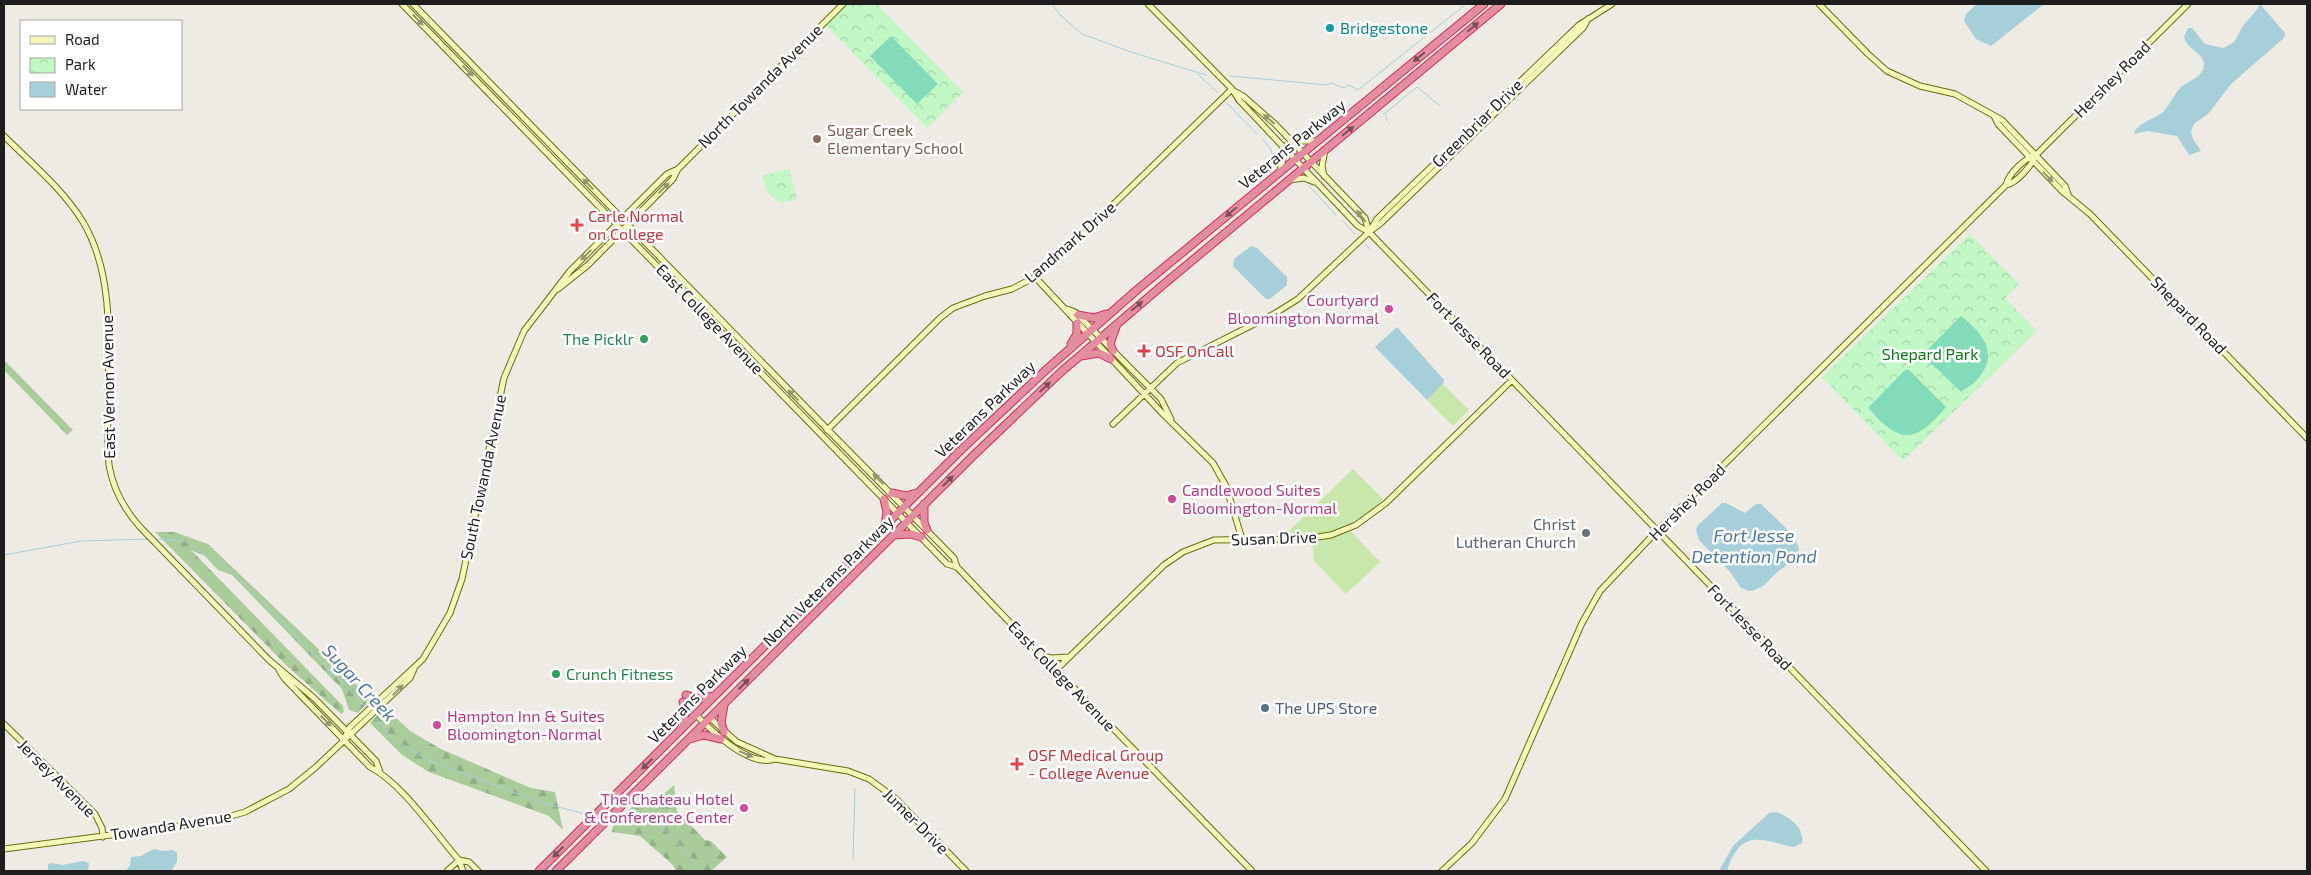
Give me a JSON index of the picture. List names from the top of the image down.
{
  "streets": {
    "highway": ["Veterans Parkway", "North Veterans Parkway"],
    "main road": [
      "Hershey Road",
      "North Towanda Avenue",
      "Greenbriar Drive",
      "Landmark Drive",
      "Shepard Road",
      "East College Avenue",
      "Fort Jesse Road",
      "East Vernon Avenue",
      "South Towanda Avenue",
      "Susan Drive",
      "Jersey Avenue",
      "Jumer Drive",
      "Towanda Avenue"
    ]
  },
  "crossings": [
    ["Hershey Road", "Shepard Road"],
    ["Hershey Road", "Fort Jesse Road"],
    ["North Towanda Avenue", "East College Avenue"],
    ["North Towanda Avenue", "South Towanda Avenue"],
    ["Greenbriar Drive", "Fort Jesse Road"],
    ["Veterans Parkway", "East College Avenue"],
    ["Veterans Parkway", "Fort Jesse Road"],
    ["Veterans Parkway", "North Veterans Parkway"],
    ["Veterans Parkway", "Jumer Drive"],
    ["Landmark Drive", "East College Avenue"],
    ["Landmark Drive", "Fort Jesse Road"],
    ["East College Avenue", "South Towanda Avenue"],
    ["East College Avenue", "Susan Drive"],
    ["East College Avenue", "North Veterans Parkway"],
    ["Fort Jesse Road", "Susan Drive"],
    ["East Vernon Avenue", "South Towanda Avenue"],
    ["East Vernon Avenue", "Towanda Avenue"],
    ["South Towanda Avenue", "Towanda Avenue"],
    ["North Veterans Parkway", "Jumer Drive"],
    ["Jersey Avenue", "Towanda Avenue"]
  ],
  "one_way": ["North Veterans Parkway"],
  "water": ["Fort Jesse Detention Pond", "Sugar Creek"],
  "parks": ["Shepard Park"],
  "places": {
    "other": [
      "Bridgestone",
      "Sugar Creek Elementary School",
      "Courtyard Bloomington Normal",
      "The Picklr",
      "Candlewood Suites Bloomington-Normal",
      "Christ Lutheran Church",
      "Crunch Fitness",
      "The UPS Store",
      "Hampton Inn & Suites Bloomington-Normal",
      "The Chateau Hotel & Conference Center"
    ],
    "health": ["Carle Normal on College", "OSF OnCall", "OSF Medical Group - College Avenue"]
  },
  "legend": ["Road", "Park", "Water"]
}
